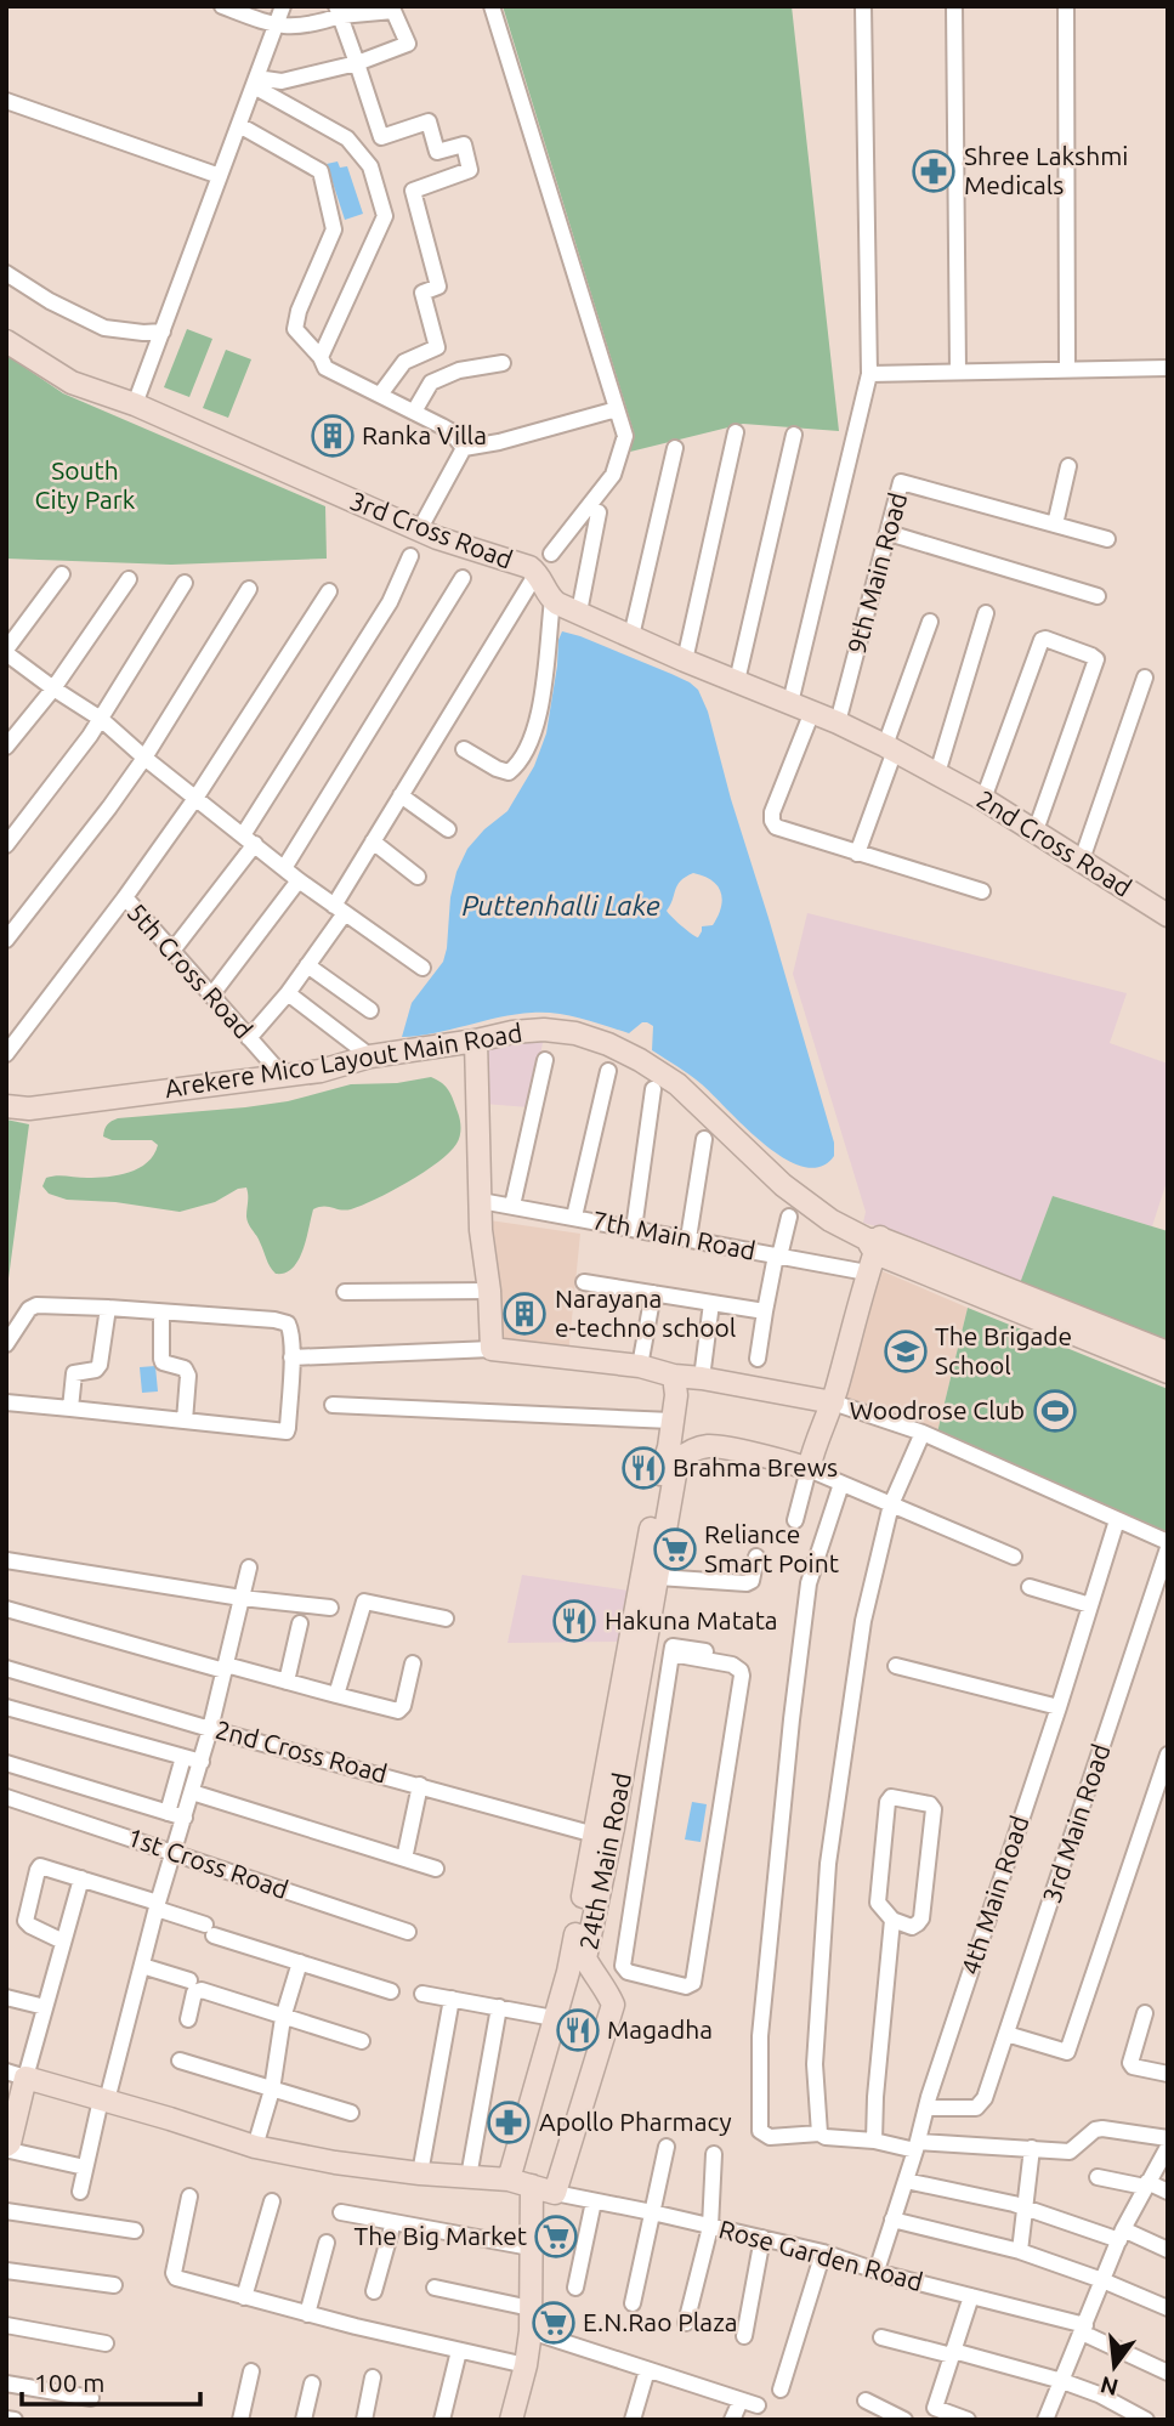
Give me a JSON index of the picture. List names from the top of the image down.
{
  "streets": {
    "street": [
      "3rd Cross Road",
      "9th Main Road",
      "2nd Cross Road",
      "5th Cross Road",
      "Arekere Mico Layout Main Road",
      "7th Main Road",
      "3rd Main Road",
      "24th Main Road",
      "1st Cross Road",
      "4th Main Road",
      "Rose Garden Road"
    ]
  },
  "crossings": [
    ["2nd Cross Road", "24th Main Road"],
    ["5th Cross Road", "Arekere Mico Layout Main Road"],
    ["Arekere Mico Layout Main Road", "7th Main Road"],
    ["3rd Main Road", "4th Main Road"],
    ["24th Main Road", "Rose Garden Road"],
    ["4th Main Road", "Rose Garden Road"]
  ],
  "water": ["Puttenhalli Lake"],
  "parks": ["South City Park"],
  "places": {
    "pharmacy": ["Shree Lakshmi Medicals", "Apollo Pharmacy"],
    "building": ["Ranka Villa", "Narayana e-techno school"],
    "school or university": ["The Brigade School"],
    "sports": ["Woodrose Club"],
    "restaurant": ["Brahma Brews", "Hakuna Matata", "Magadha"],
    "supermarket": ["Reliance Smart Point", "The Big Market", "E.N.Rao Plaza"]
  },
  "scale_bar": "100 m",
  "north": "bottom"
}
